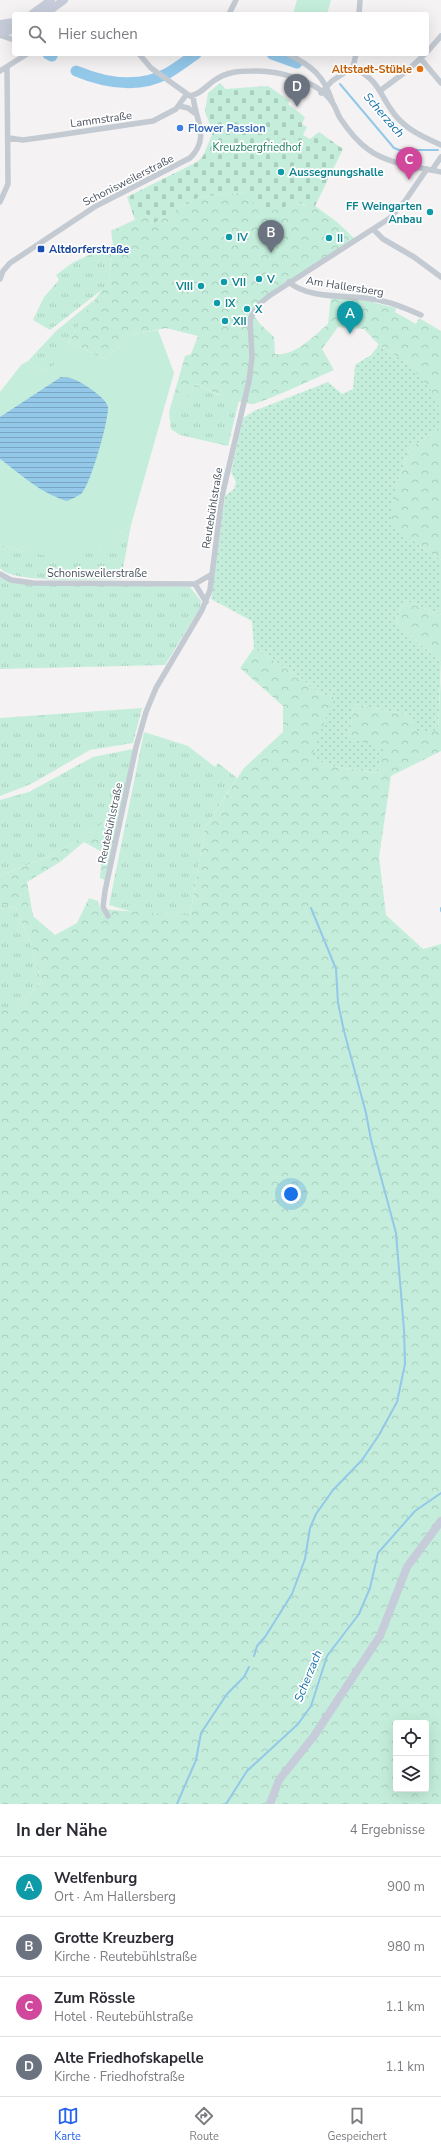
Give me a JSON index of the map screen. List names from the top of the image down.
{
  "streets": {
    "street": [
      "Lammstraße",
      "Schonisweilerstraße",
      "Am Hallersberg",
      "Reutebühlstraße"
    ]
  },
  "crossings": [
    ["Am Hallersberg", "Reutebühlstraße"]
  ],
  "water": ["Scherzach"],
  "parks": ["Kreuzbergfriedhof"],
  "places": {
    "other": [
      "Altstadt-Stüble",
      "Flower Passion",
      "Aussegnungshalle",
      "FF Weingarten Anbau",
      "IV",
      "II",
      "V",
      "VII",
      "VIII",
      "IX",
      "X",
      "XII"
    ],
    "transit": ["Altdorferstraße"]
  },
  "page": {
    "search": "Hier suchen",
    "pins": [
      "D",
      "C",
      "B",
      "A"
    ],
    "heading": ["In der Nähe", "4 Ergebnisse"],
    "list": [
      {
        "mark": "A",
        "name": "Welfenburg",
        "note": "Ort · Am Hallersberg",
        "value": "900 m"
      },
      {
        "mark": "B",
        "name": "Grotte Kreuzberg",
        "note": "Kirche · Reutebühlstraße",
        "value": "980 m"
      },
      {
        "mark": "C",
        "name": "Zum Rössle",
        "note": "Hotel · Reutebühlstraße",
        "value": "1.1 km"
      },
      {
        "mark": "D",
        "name": "Alte Friedhofskapelle",
        "note": "Kirche · Friedhofstraße",
        "value": "1.1 km"
      }
    ],
    "nav": ["Karte", "Route", "Gespeichert"]
  }
}
